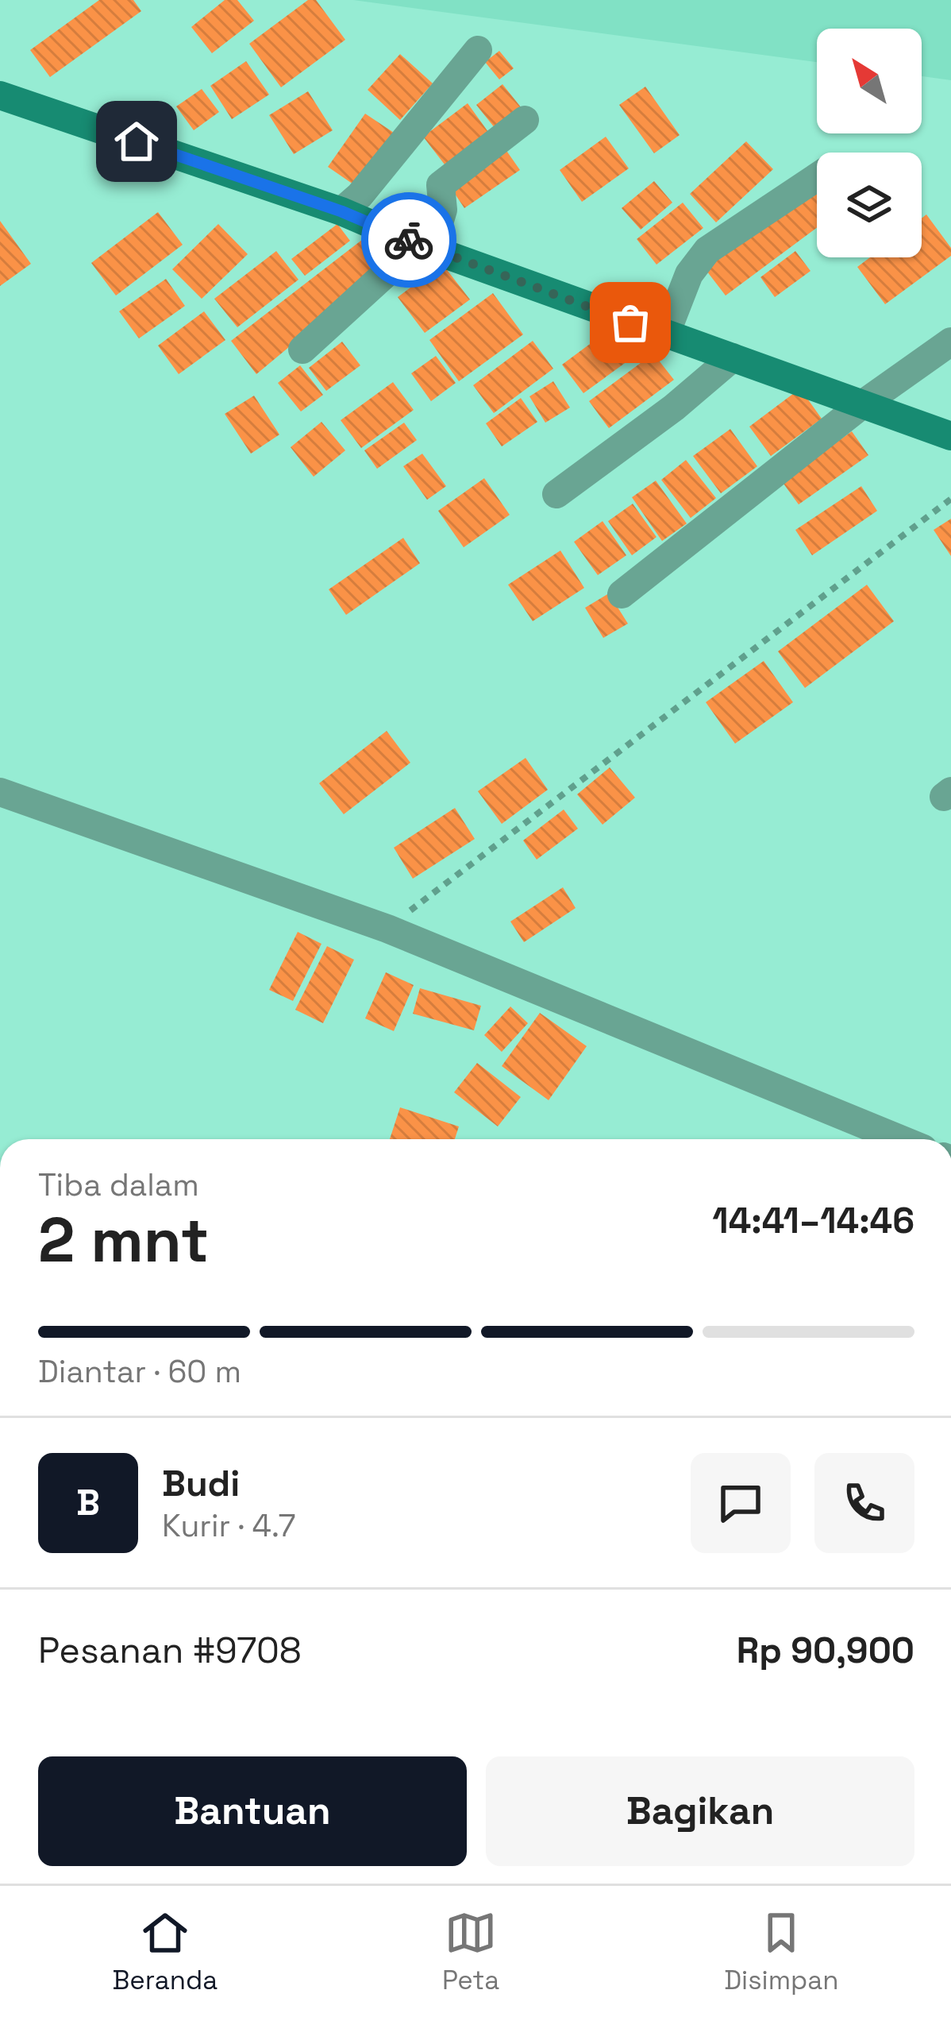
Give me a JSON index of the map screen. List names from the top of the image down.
{
  "north": "top left",
  "page": {
    "heading": ["2 mnt", "Tiba dalam", "14:41–14:46"],
    "panel": [
      "Budi",
      "Kurir · 4.7",
      "Pesanan #9708",
      "Rp 90,900"
    ],
    "bar": "Diantar · 60 m",
    "round": "B",
    "buttons": ["Bantuan", "Bagikan"],
    "tabs": ["Beranda", "Peta", "Disimpan"]
  }
}
